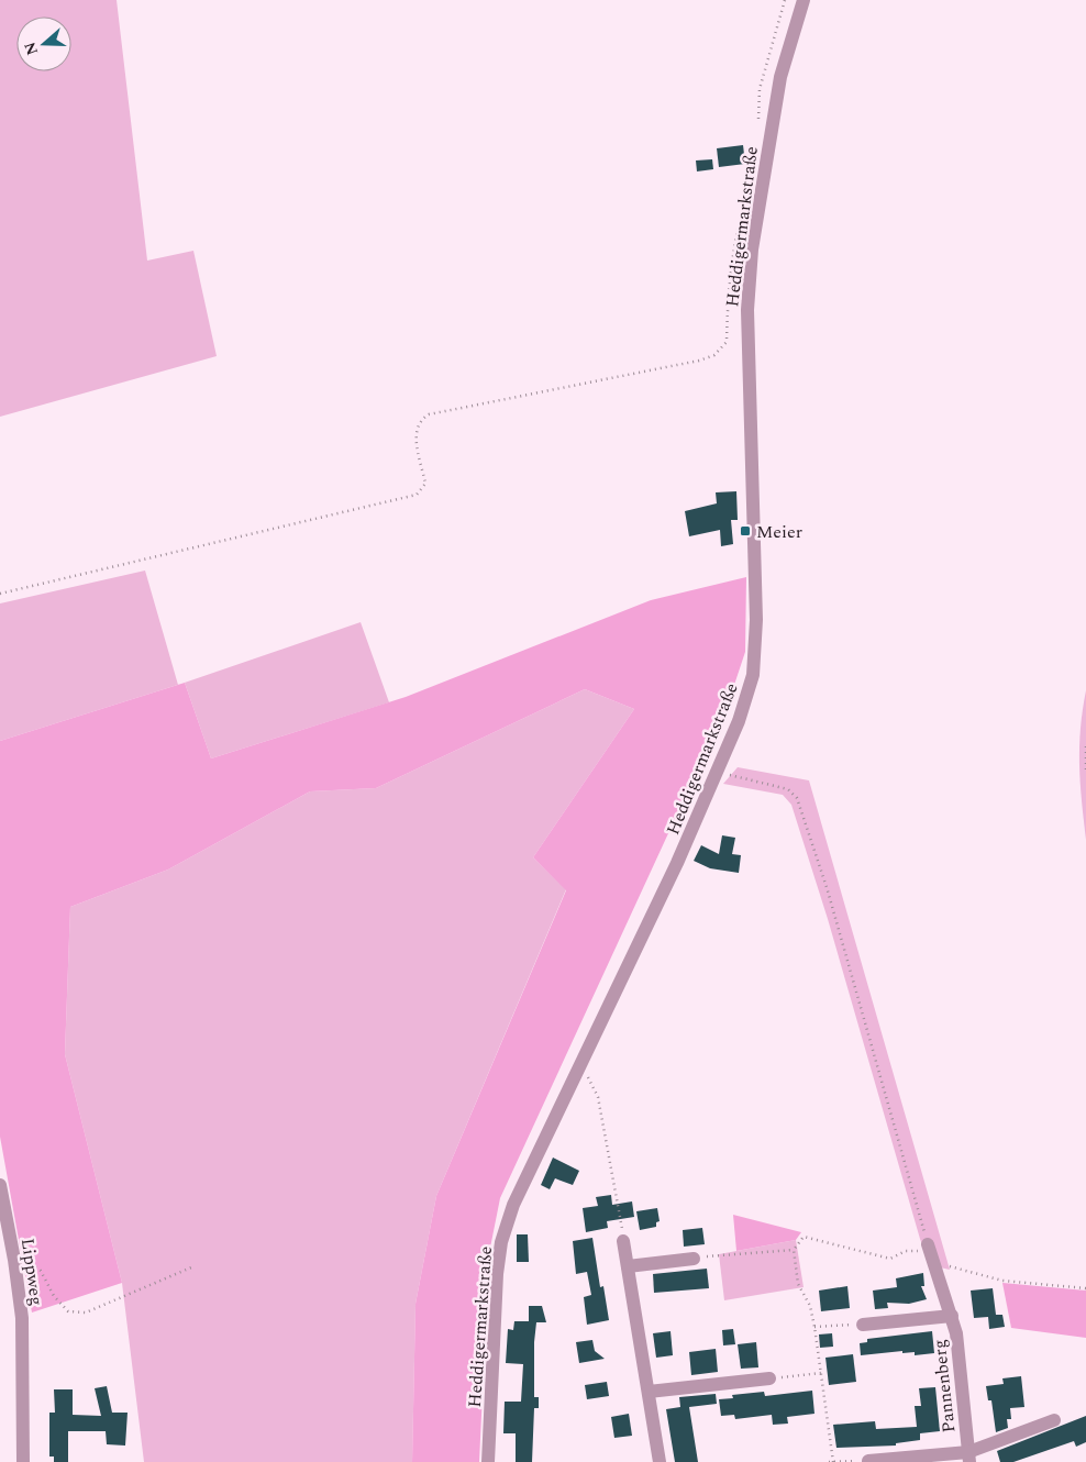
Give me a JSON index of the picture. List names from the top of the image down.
{
  "streets": {
    "street": ["Heddigermarkstraße", "Lippweg", "Pannenberg"]
  },
  "places": {
    "transit": ["Meier"]
  },
  "north": "left"
}
